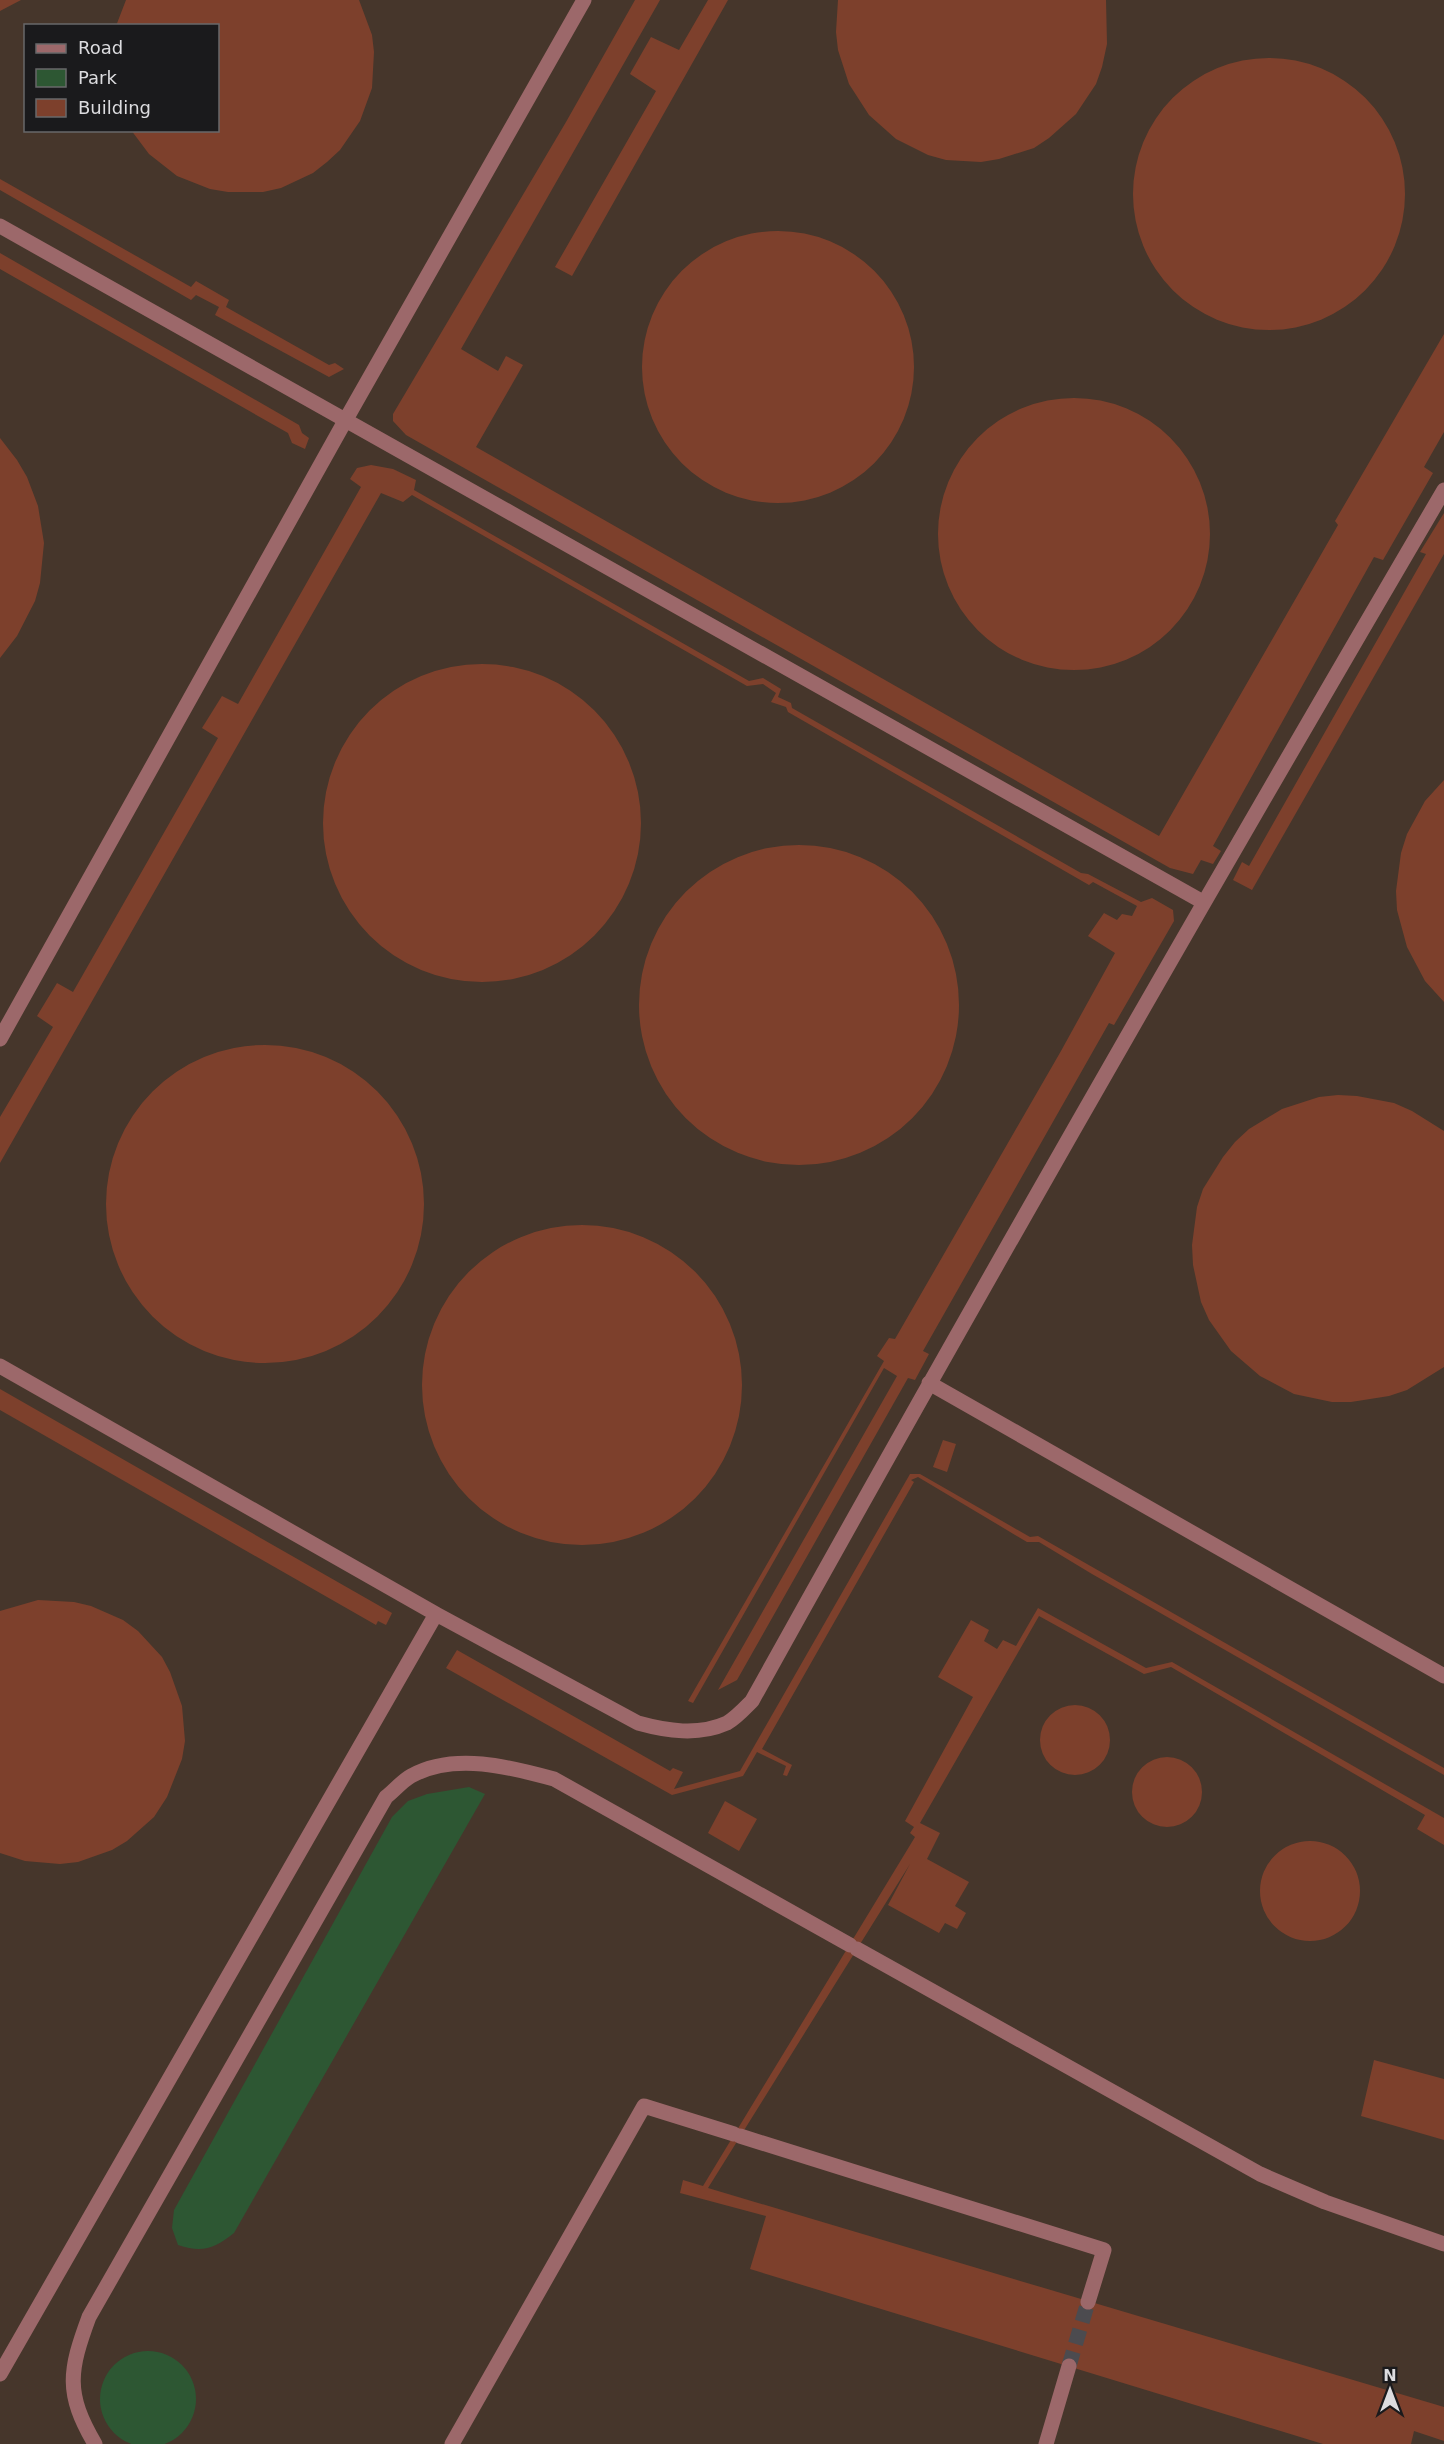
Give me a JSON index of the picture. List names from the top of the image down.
{
  "legend": ["Road", "Park", "Building"],
  "north": "top"
}
